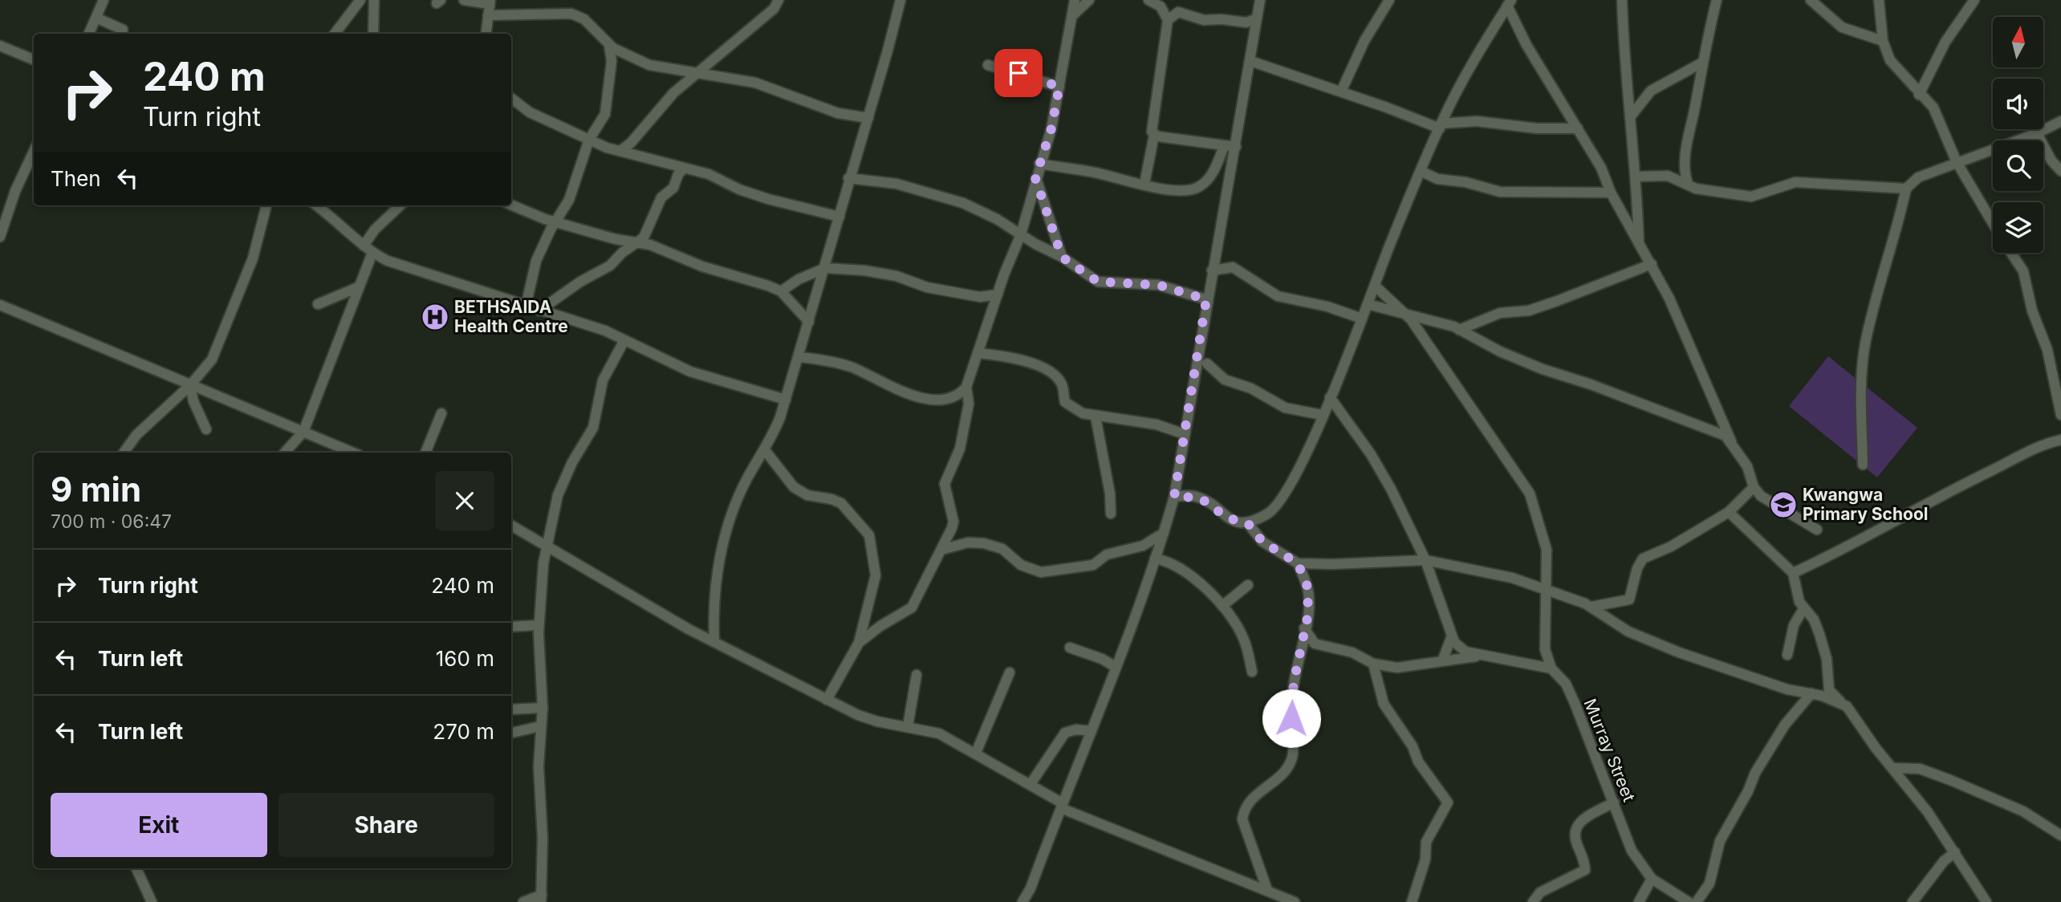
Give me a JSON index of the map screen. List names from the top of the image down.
{
  "streets": {
    "street": ["Murray Street"]
  },
  "places": {
    "hospital": ["BETHSAIDA Health Centre"],
    "school or university": ["Kwangwa Primary School"]
  },
  "north": "top",
  "page": {
    "turn": ["240 m", "Turn right"],
    "then": "Then",
    "heading": ["9 min", "700 m · 06:47"],
    "list": [
      {
        "name": "Turn right",
        "value": "240 m"
      },
      {
        "name": "Turn left",
        "value": "160 m"
      },
      {
        "name": "Turn left",
        "value": "270 m"
      }
    ],
    "buttons": ["Exit", "Share"]
  }
}
